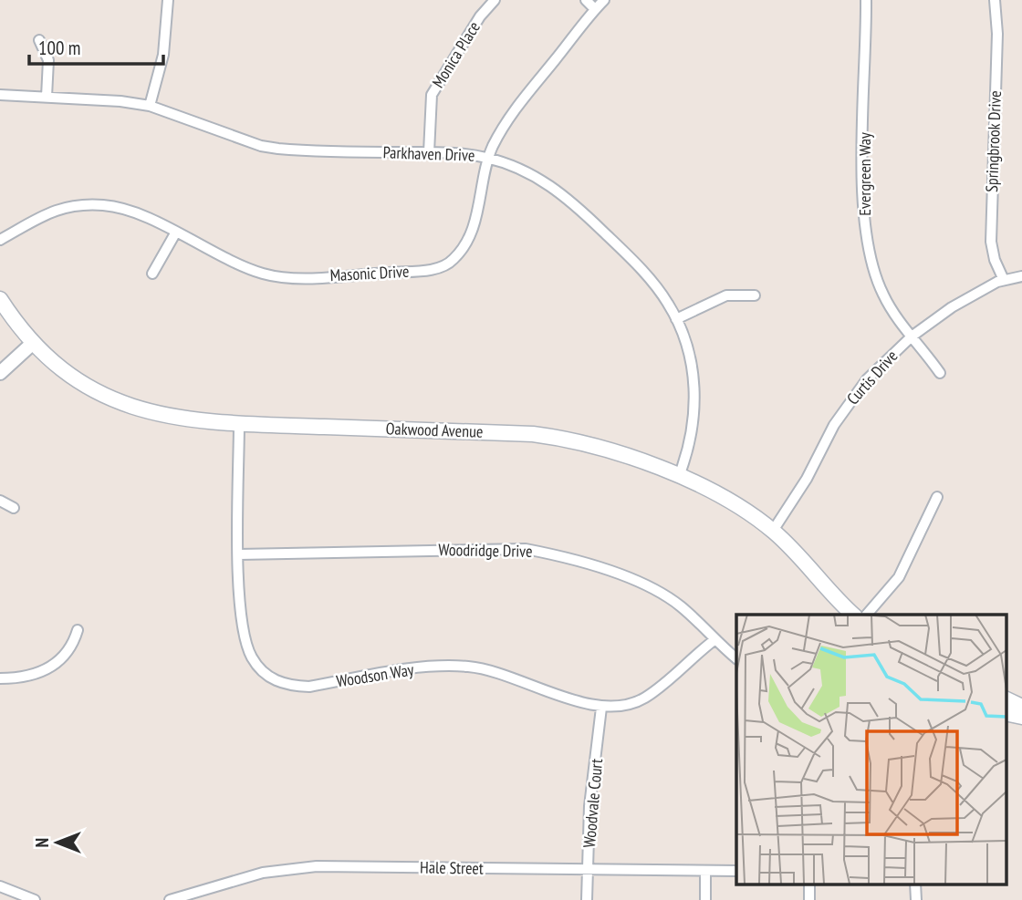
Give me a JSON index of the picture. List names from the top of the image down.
{
  "streets": {
    "main road": ["Oakwood Avenue"],
    "street": [
      "Monica Place",
      "Springbrook Drive",
      "Parkhaven Drive",
      "Evergreen Way",
      "Masonic Drive",
      "Curtis Drive",
      "Woodridge Drive",
      "Woodson Way",
      "Woodvale Court",
      "Hale Street"
    ]
  },
  "crossings": [
    ["Monica Place", "Parkhaven Drive"],
    ["Springbrook Drive", "Curtis Drive"],
    ["Parkhaven Drive", "Masonic Drive"],
    ["Parkhaven Drive", "Oakwood Avenue"],
    ["Evergreen Way", "Curtis Drive"],
    ["Curtis Drive", "Oakwood Avenue"],
    ["Oakwood Avenue", "Woodson Way"],
    ["Woodridge Drive", "Woodson Way"],
    ["Woodson Way", "Woodvale Court"],
    ["Woodvale Court", "Hale Street"]
  ],
  "scale_bar": "100 m",
  "north": "left"
}
